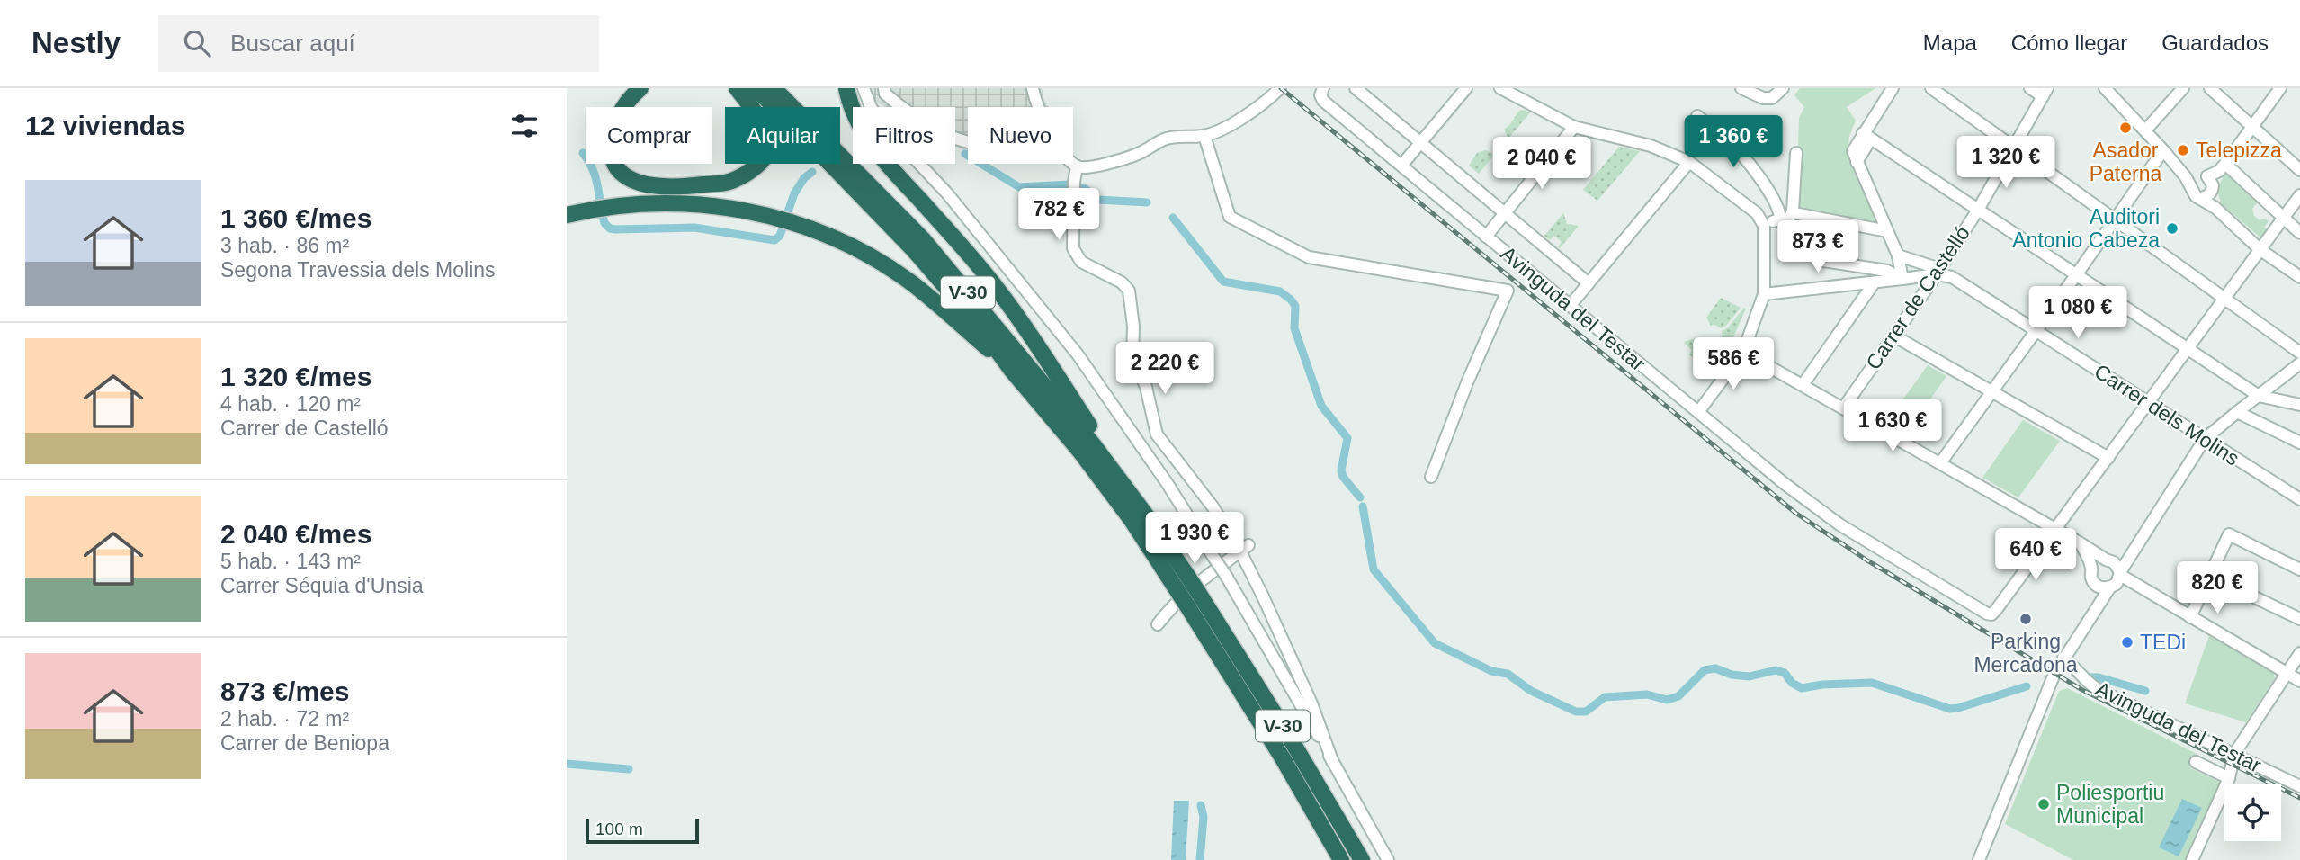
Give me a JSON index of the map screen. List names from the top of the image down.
{
  "streets": {
    "highway": ["V-30"],
    "street": ["Carrer de Castelló", "Avinguda del Testar", "Carrer dels Molins"]
  },
  "crossings": [
    ["Carrer de Castelló", "Carrer dels Molins"]
  ],
  "places": [
    "Asador Paterna",
    "Telepizza",
    "Auditori Antonio Cabeza",
    "Parking Mercadona",
    "TEDi",
    "Poliesportiu Municipal"
  ],
  "scale_bar": "100 m",
  "page": {
    "header": "Nestly",
    "search": "Buscar aquí",
    "nav": ["Mapa", "Cómo llegar", "Guardados"],
    "heading": "12 viviendas",
    "chip": [
      "Comprar",
      "Alquilar",
      "Filtros",
      "Nuevo"
    ],
    "price": [
      "1 360 €",
      "1 320 €",
      "2 040 €",
      "782 €",
      "873 €",
      "1 080 €",
      "586 €",
      "2 220 €",
      "1 630 €",
      "1 930 €",
      "640 €",
      "820 €"
    ],
    "list": [
      {
        "name": "1 360 €/mes",
        "note": "3 hab. · 86 m² · Segona Travessia dels Molins"
      },
      {
        "name": "1 320 €/mes",
        "note": "4 hab. · 120 m² · Carrer de Castelló"
      },
      {
        "name": "2 040 €/mes",
        "note": "5 hab. · 143 m² · Carrer Séquia d'Unsia"
      },
      {
        "name": "873 €/mes",
        "note": "2 hab. · 72 m² · Carrer de Beniopa"
      }
    ],
    "scale": "100 m"
  }
}
